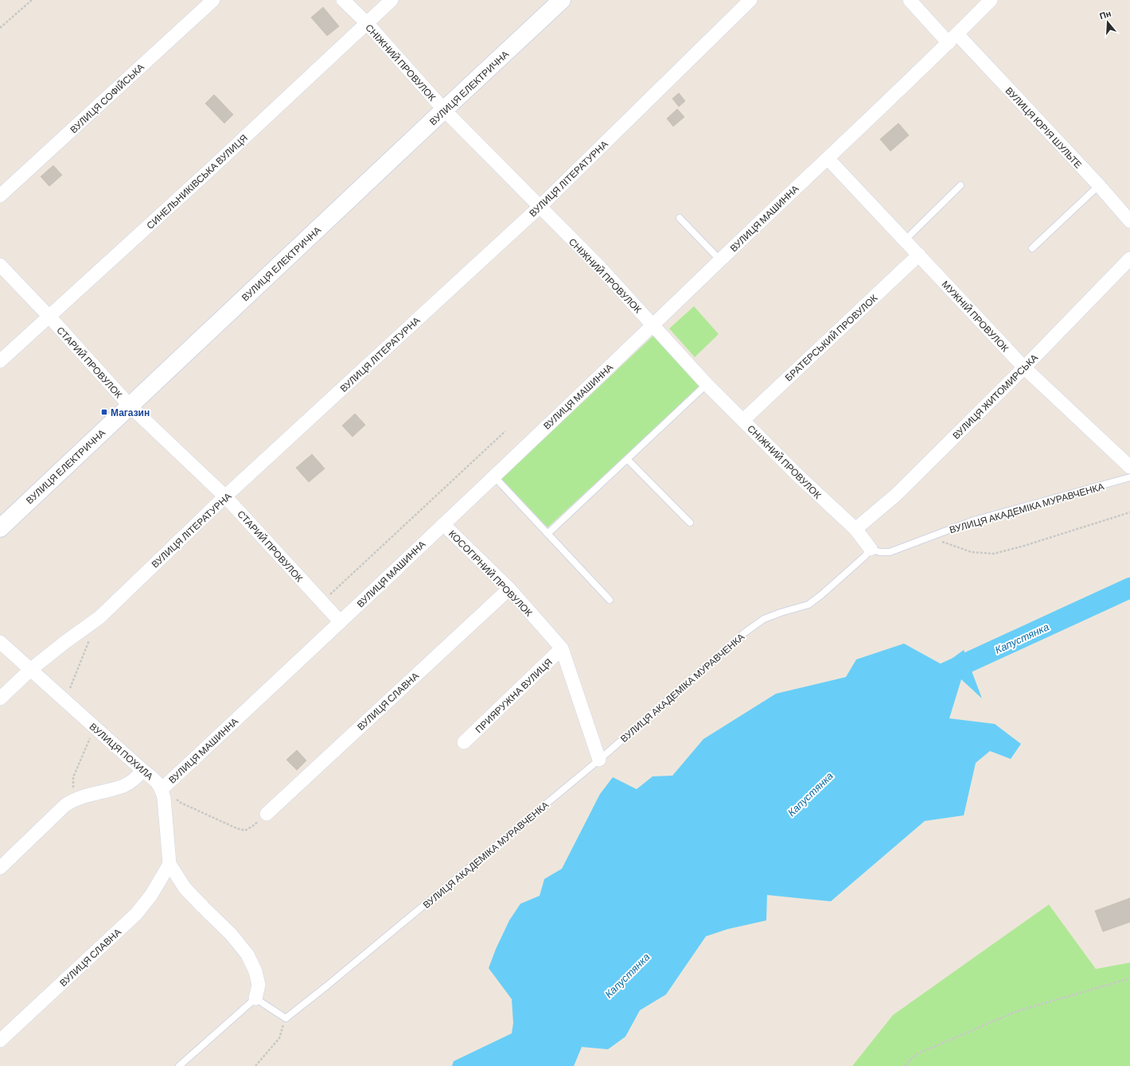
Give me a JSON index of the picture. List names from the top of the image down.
{
  "streets": {
    "street": [
      "СНІЖНИЙ ПРОВУЛОК",
      "ВУЛИЦЯ ЕЛЕКТРИЧНА",
      "ВУЛИЦЯ СОФІЙСЬКА",
      "ВУЛИЦЯ ЮРІЯ ШУЛЬТЕ",
      "ВУЛИЦЯ ЛІТЕРАТУРНА",
      "СИНЕЛЬНИКІВСЬКА ВУЛИЦЯ",
      "ВУЛИЦЯ МАШИННА",
      "МУЖНІЙ ПРОВУЛОК",
      "БРАТЕРСЬКИЙ ПРОВУЛОК",
      "СТАРИЙ ПРОВУЛОК",
      "ВУЛИЦЯ ЖИТОМИРСЬКА",
      "КОСОГІРНИЙ ПРОВУЛОК",
      "ПРИЯРУЖНА ВУЛИЦЯ",
      "ВУЛИЦЯ СЛАВНА",
      "ВУЛИЦЯ ПОХИЛА"
    ],
    "lane": ["ВУЛИЦЯ АКАДЕМІКА МУРАВЧЕНКА"]
  },
  "crossings": [
    ["СНІЖНИЙ ПРОВУЛОК", "ВУЛИЦЯ ЕЛЕКТРИЧНА"],
    ["СНІЖНИЙ ПРОВУЛОК", "ВУЛИЦЯ ЛІТЕРАТУРНА"],
    ["СНІЖНИЙ ПРОВУЛОК", "СИНЕЛЬНИКІВСЬКА ВУЛИЦЯ"],
    ["СНІЖНИЙ ПРОВУЛОК", "ВУЛИЦЯ МАШИННА"],
    ["СНІЖНИЙ ПРОВУЛОК", "БРАТЕРСЬКИЙ ПРОВУЛОК"],
    ["СНІЖНИЙ ПРОВУЛОК", "ВУЛИЦЯ ЖИТОМИРСЬКА"],
    ["СНІЖНИЙ ПРОВУЛОК", "ВУЛИЦЯ АКАДЕМІКА МУРАВЧЕНКА"],
    ["ВУЛИЦЯ ЕЛЕКТРИЧНА", "СТАРИЙ ПРОВУЛОК"],
    ["ВУЛИЦЯ ЮРІЯ ШУЛЬТЕ", "ВУЛИЦЯ МАШИННА"],
    ["ВУЛИЦЯ ЛІТЕРАТУРНА", "СТАРИЙ ПРОВУЛОК"],
    ["ВУЛИЦЯ ЛІТЕРАТУРНА", "ВУЛИЦЯ ПОХИЛА"],
    ["СИНЕЛЬНИКІВСЬКА ВУЛИЦЯ", "СТАРИЙ ПРОВУЛОК"],
    ["ВУЛИЦЯ МАШИННА", "МУЖНІЙ ПРОВУЛОК"],
    ["ВУЛИЦЯ МАШИННА", "СТАРИЙ ПРОВУЛОК"],
    ["ВУЛИЦЯ МАШИННА", "КОСОГІРНИЙ ПРОВУЛОК"],
    ["ВУЛИЦЯ МАШИННА", "ВУЛИЦЯ ПОХИЛА"],
    ["МУЖНІЙ ПРОВУЛОК", "БРАТЕРСЬКИЙ ПРОВУЛОК"],
    ["МУЖНІЙ ПРОВУЛОК", "ВУЛИЦЯ ЖИТОМИРСЬКА"],
    ["ВУЛИЦЯ АКАДЕМІКА МУРАВЧЕНКА", "КОСОГІРНИЙ ПРОВУЛОК"],
    ["КОСОГІРНИЙ ПРОВУЛОК", "ПРИЯРУЖНА ВУЛИЦЯ"],
    ["КОСОГІРНИЙ ПРОВУЛОК", "ВУЛИЦЯ СЛАВНА"],
    ["ВУЛИЦЯ СЛАВНА", "ВУЛИЦЯ ПОХИЛА"]
  ],
  "water": ["Капустянка"],
  "places": {
    "transit": ["Магазин"]
  },
  "north": "top"
}
